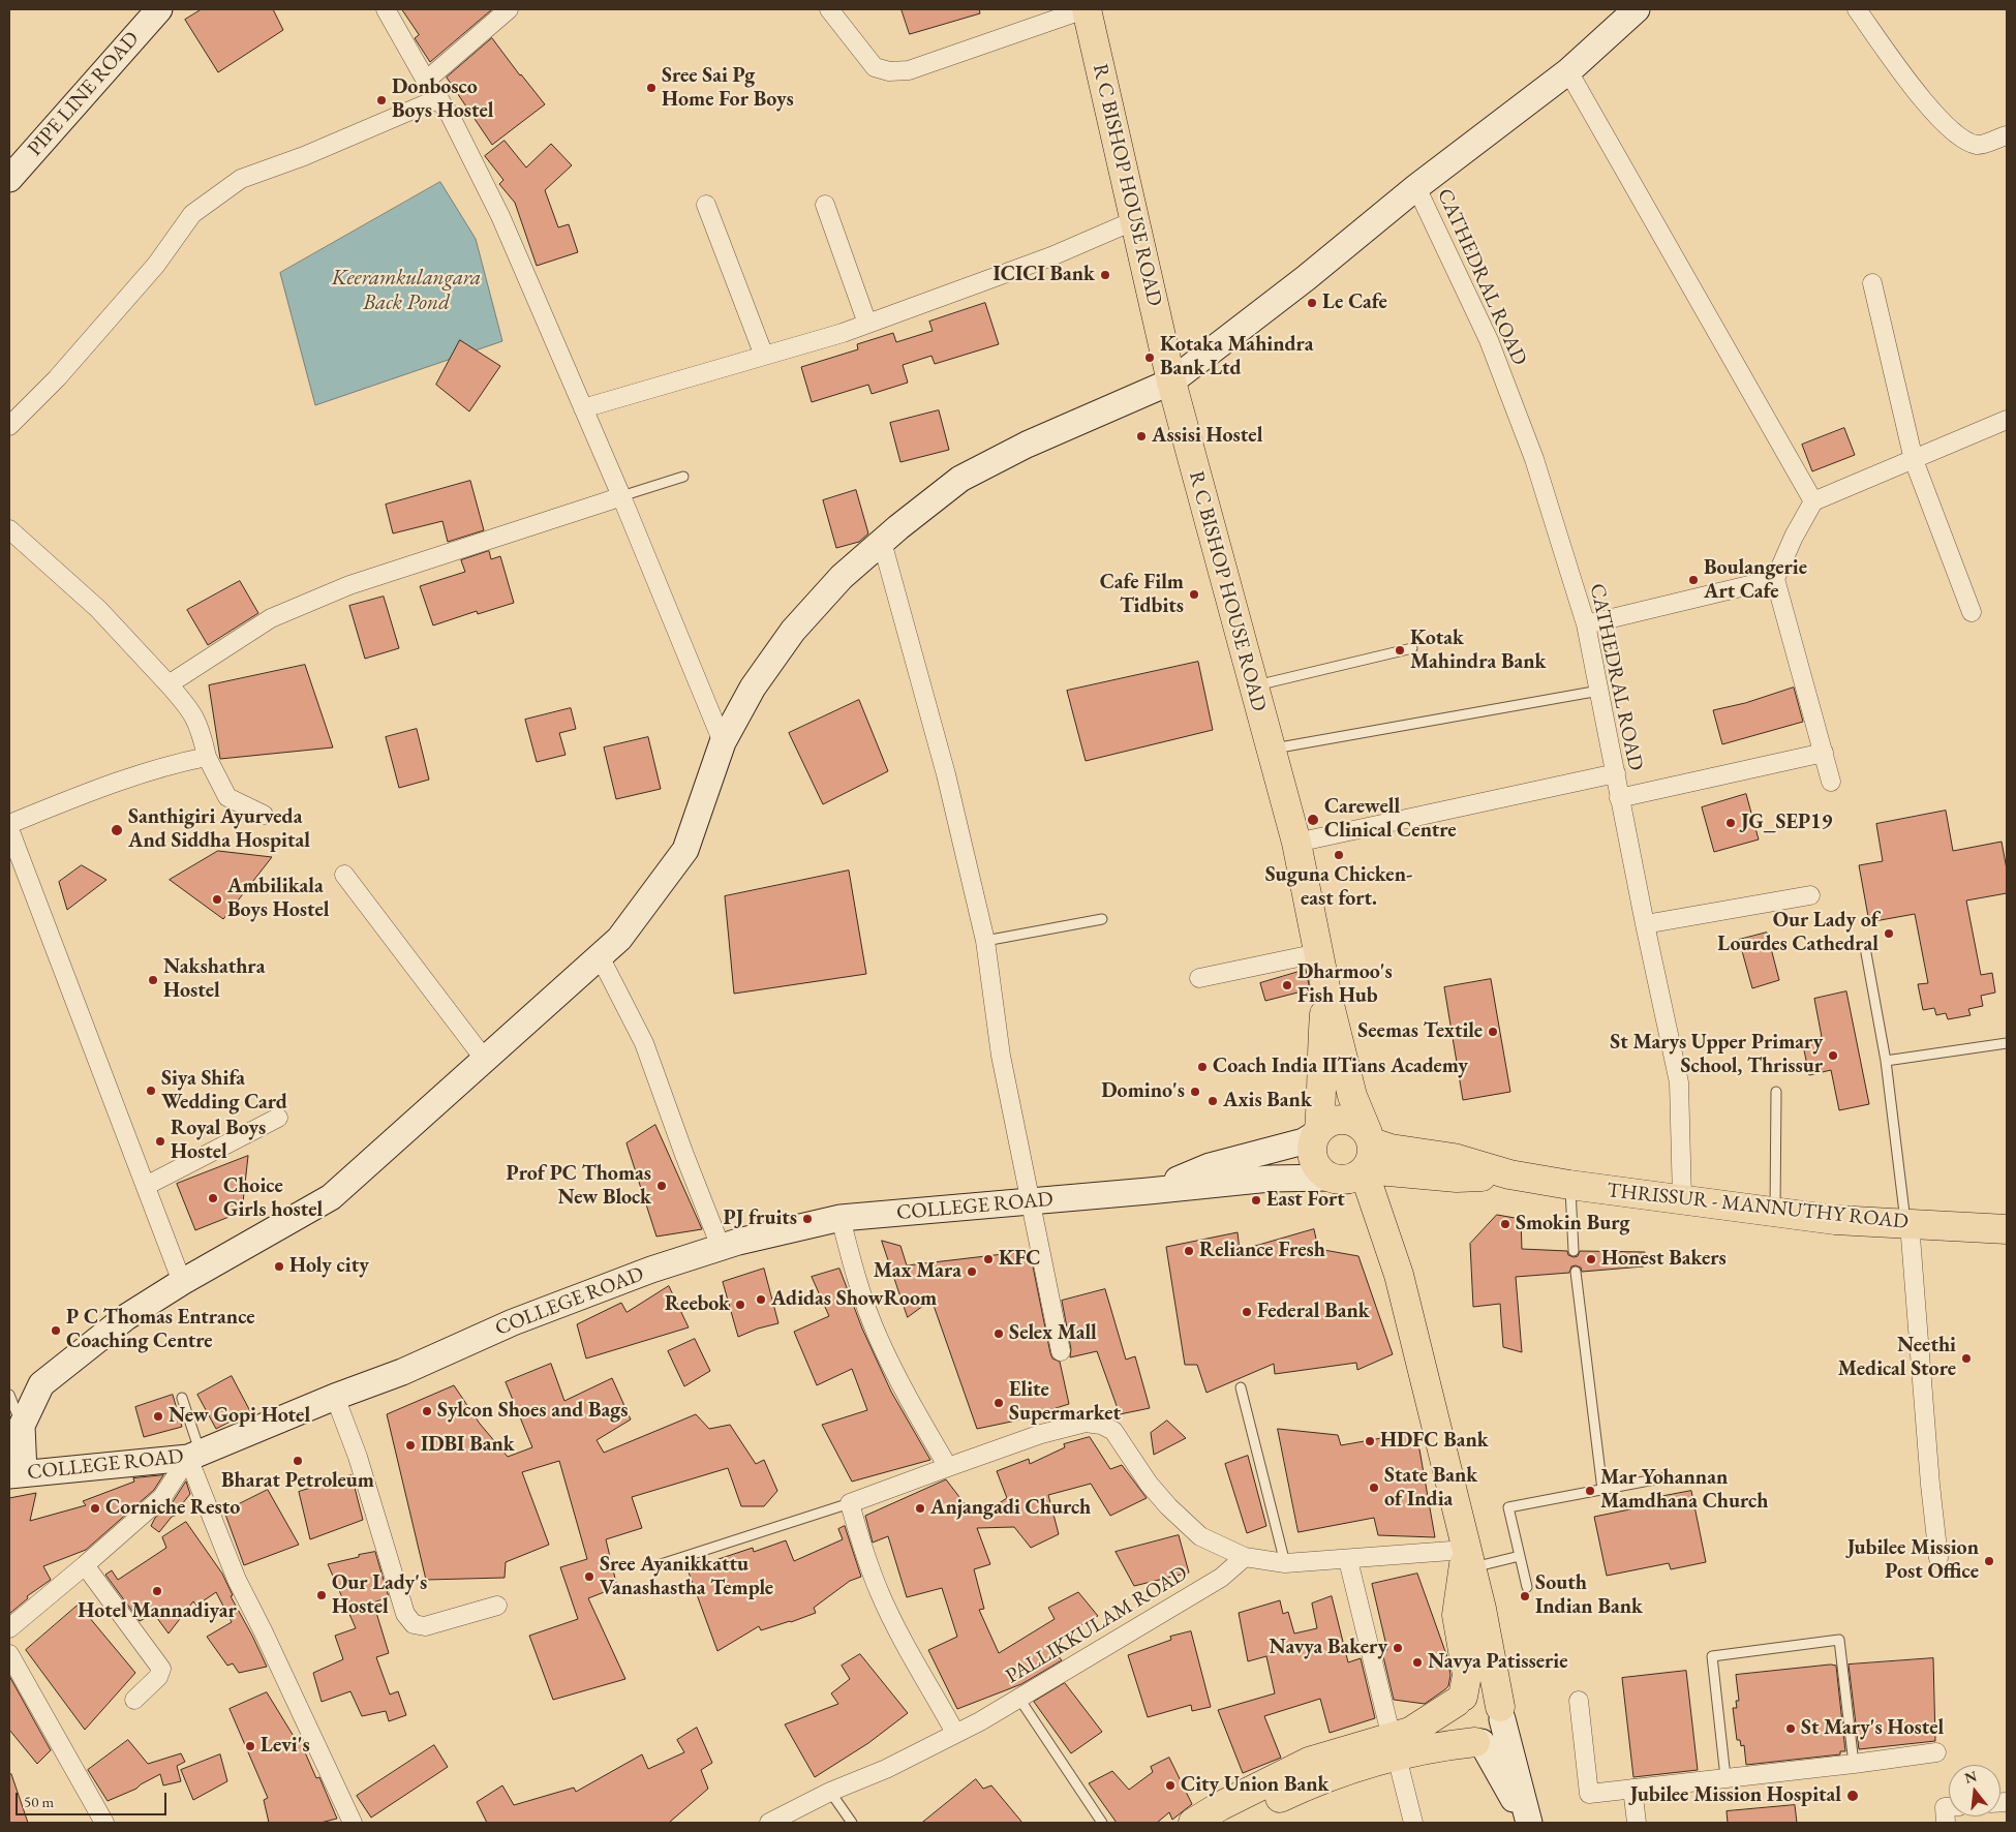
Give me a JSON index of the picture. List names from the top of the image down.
{
  "streets": {
    "main road": ["R C BISHOP HOUSE ROAD", "THRISSUR - MANNUTHY ROAD"],
    "street": [
      "PIPE LINE ROAD",
      "CATHEDRAL ROAD",
      "COLLEGE ROAD",
      "PALLIKKULAM ROAD"
    ]
  },
  "crossings": [
    ["CATHEDRAL ROAD", "THRISSUR - MANNUTHY ROAD"],
    ["COLLEGE ROAD", "THRISSUR - MANNUTHY ROAD"]
  ],
  "water": ["Keeramkulangara Back Pond"],
  "places": [
    "Sree Sai Pg Home For Boys",
    "Donbosco Boys Hostel",
    "ICICI Bank",
    "Le Cafe",
    "Kotaka Mahindra Bank Ltd",
    "Assisi Hostel",
    "Boulangerie Art Cafe",
    "Cafe Film Tidbits",
    "Kotak Mahindra Bank",
    "Carewell Clinical Centre",
    "JG_SEP19",
    "Santhigiri Ayurveda And Siddha Hospital",
    "Suguna Chicken- east fort.",
    "Ambilikala Boys Hostel",
    "Our Lady of Lourdes Cathedral",
    "Nakshathra Hostel",
    "Dharmoo's Fish Hub",
    "Seemas Textile",
    "St Marys Upper Primary School, Thrissur",
    "Coach India IITians Academy",
    "Siya Shifa Wedding Card",
    "Domino's",
    "Axis Bank",
    "Royal Boys Hostel",
    "Prof PC Thomas New Block",
    "Choice Girls hostel",
    "East Fort",
    "PJ fruits",
    "Smokin Burg",
    "Reliance Fresh",
    "KFC",
    "Honest Bakers",
    "Holy city",
    "Max Mara",
    "Adidas ShowRoom",
    "Reebok",
    "Federal Bank",
    "P C Thomas Entrance Coaching Centre",
    "Selex Mall",
    "Neethi Medical Store",
    "Elite Supermarket",
    "Sylcon Shoes and Bags",
    "New Gopi Hotel",
    "HDFC Bank",
    "IDBI Bank",
    "Bharat Petroleum",
    "State Bank of India",
    "Mar Yohannan Mamdhana Church",
    "Corniche Resto",
    "Anjangadi Church",
    "Jubilee Mission Post Office",
    "Sree Ayanikkattu Vanashastha Temple",
    "Hotel Mannadiyar",
    "Our Lady's Hostel",
    "South Indian Bank",
    "Navya Bakery",
    "Navya Patisserie",
    "St Mary's Hostel",
    "Levi's",
    "City Union Bank",
    "Jubilee Mission Hospital"
  ],
  "scale_bar": "50 m",
  "north": "top"
}
